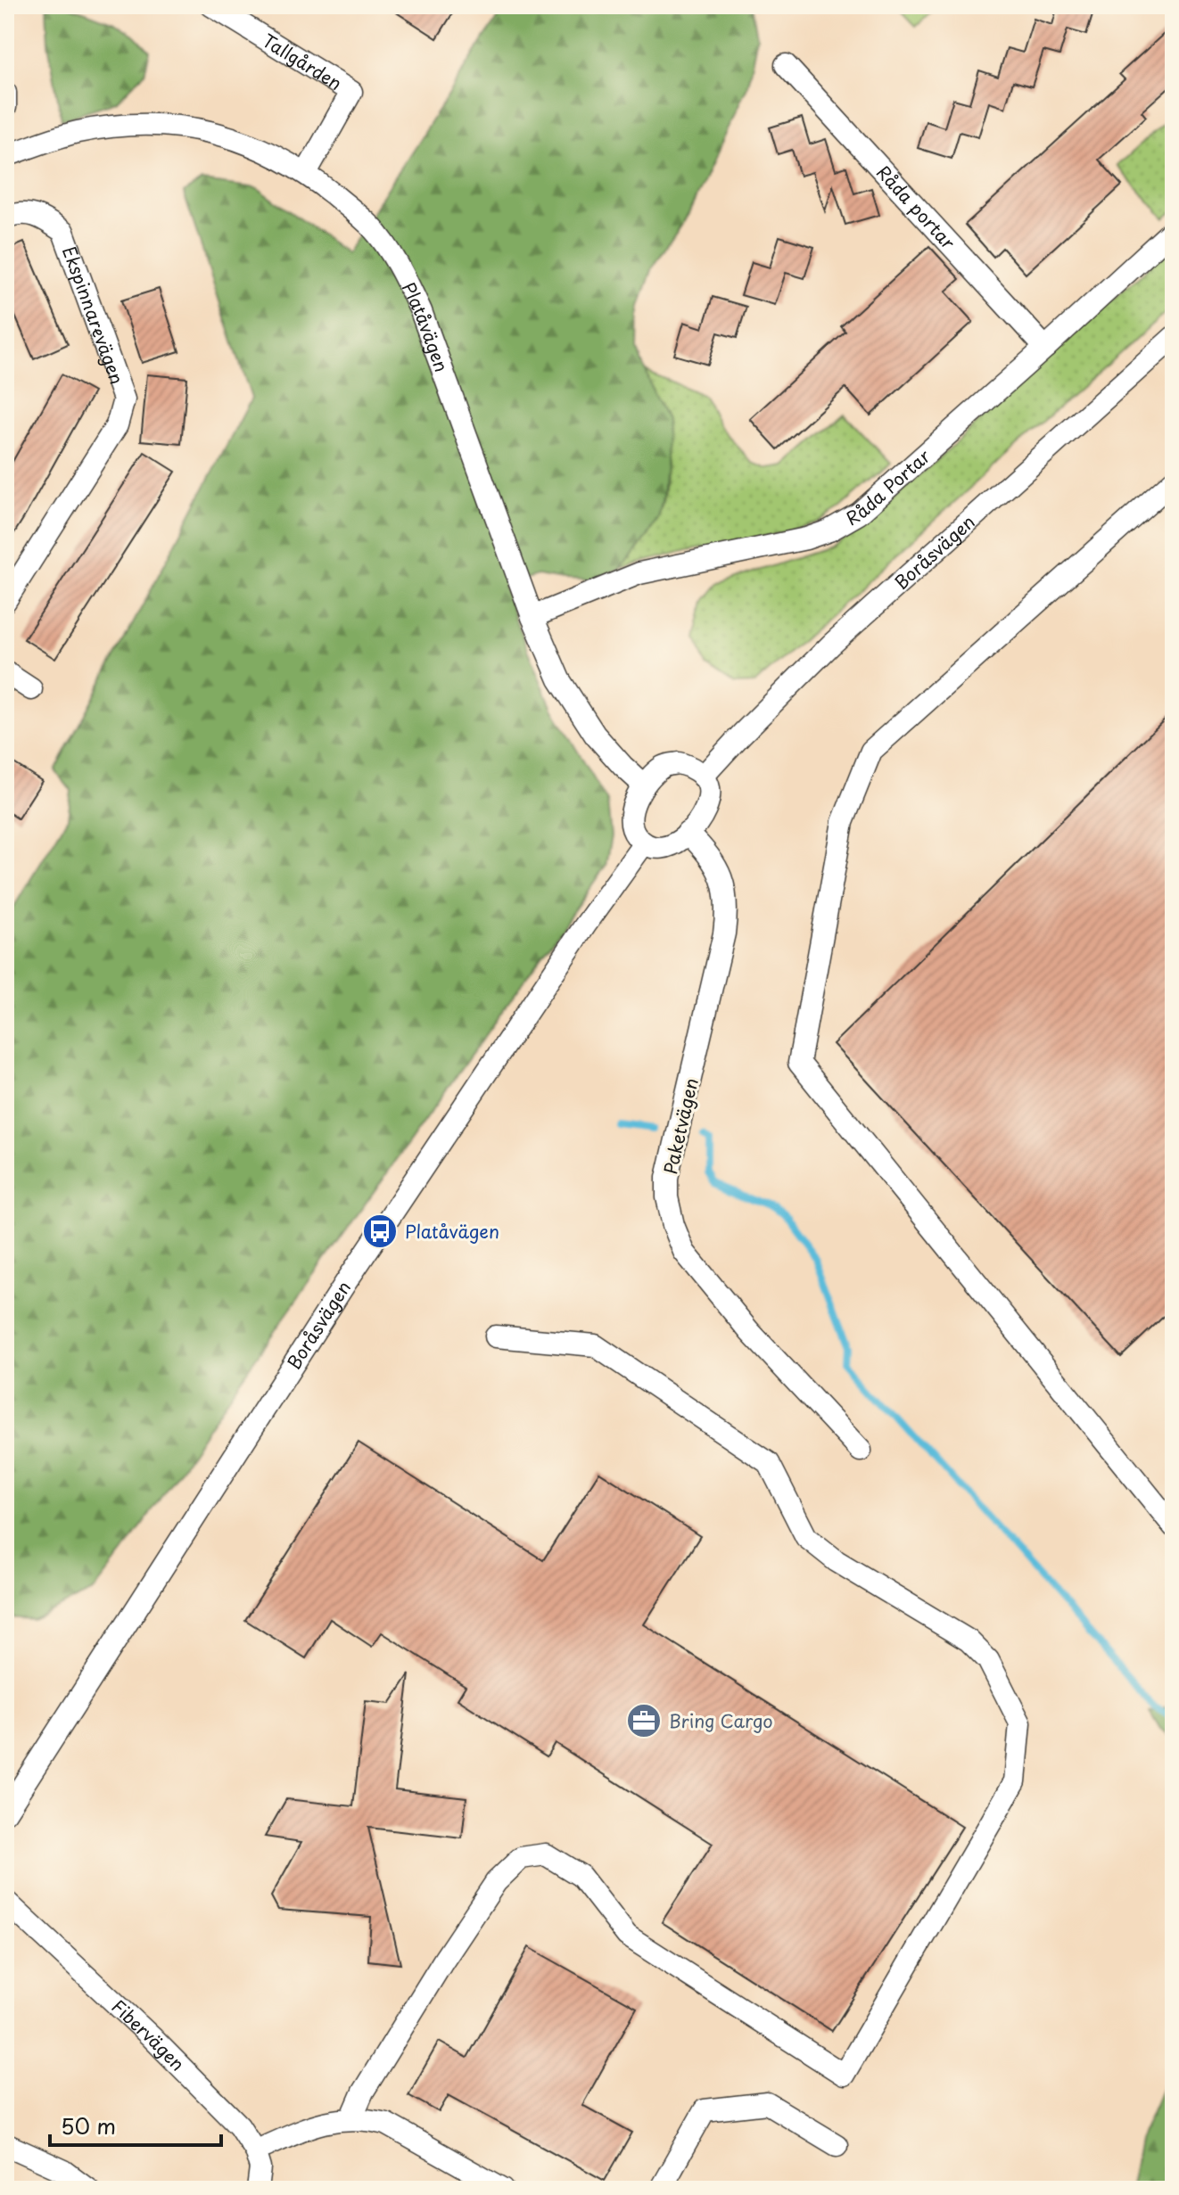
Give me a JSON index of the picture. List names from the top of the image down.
{
  "streets": {
    "street": [
      "Tallgården",
      "Råda portar",
      "Ekspinnarevägen",
      "Platåvägen",
      "Råda Portar",
      "Boråsvägen",
      "Paketvägen",
      "Fibervägen"
    ]
  },
  "crossings": [
    ["Tallgården", "Platåvägen"],
    ["Råda portar", "Råda Portar"],
    ["Platåvägen", "Råda Portar"],
    ["Platåvägen", "Boråsvägen"],
    ["Platåvägen", "Paketvägen"],
    ["Boråsvägen", "Paketvägen"]
  ],
  "places": {
    "bus stop": ["Platåvägen"],
    "office": ["Bring Cargo"]
  },
  "scale_bar": "50 m"
}
